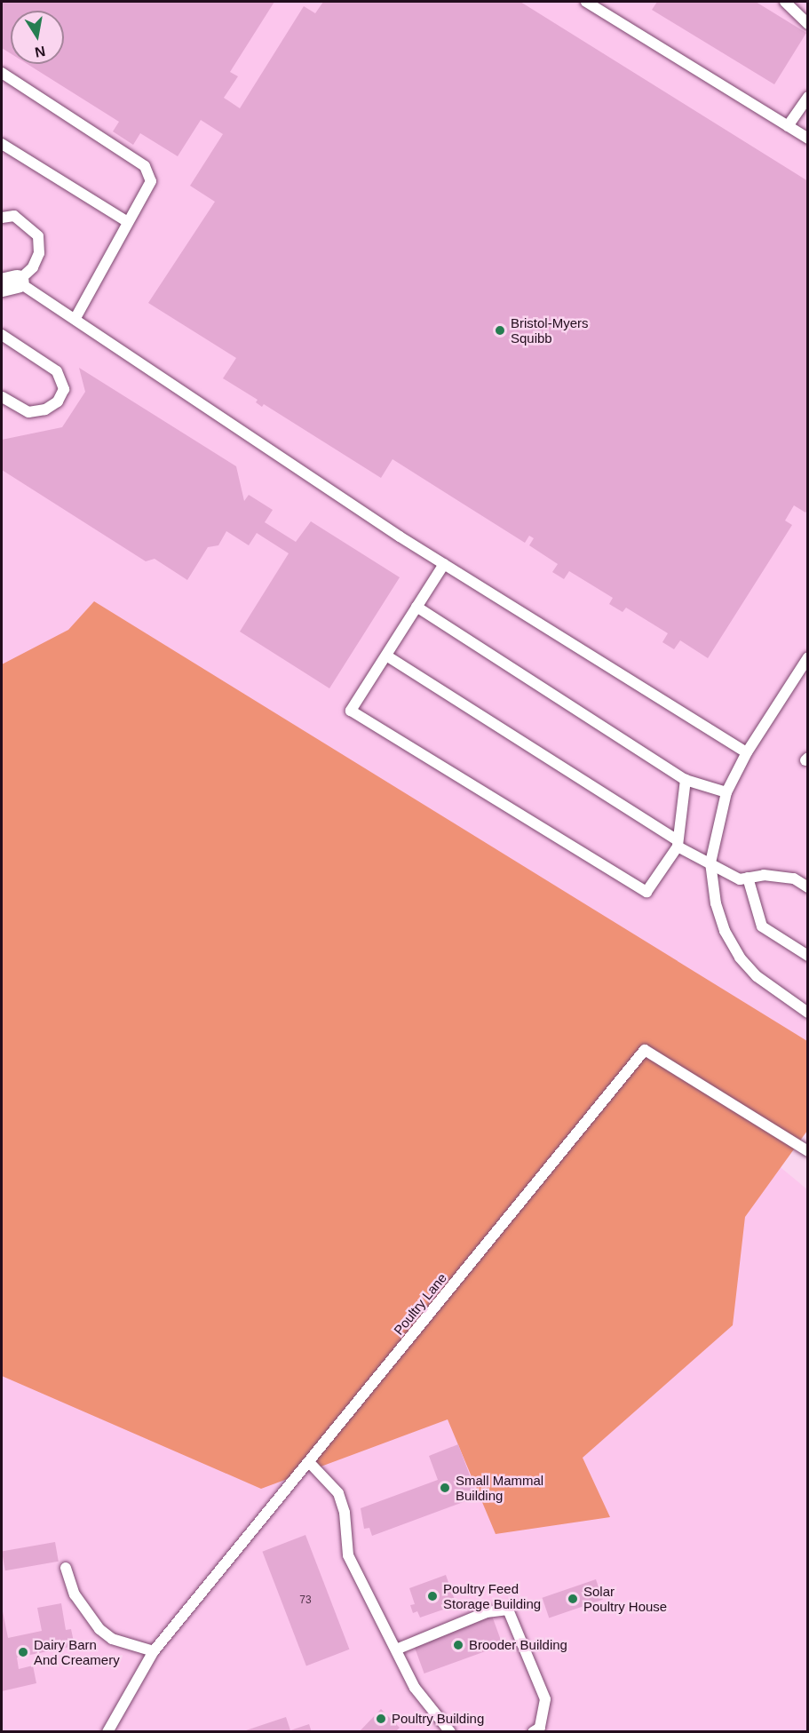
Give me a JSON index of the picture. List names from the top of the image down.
{
  "streets": {
    "lane": ["Poultry Lane"]
  },
  "places": [
    "Bristol-Myers Squibb",
    "Small Mammal Building",
    "Poultry Feed Storage Building",
    "Solar Poultry House",
    "Brooder Building",
    "Dairy Barn And Creamery",
    "Poultry Building"
  ],
  "house_numbers": ["73"],
  "north": "bottom"
}
